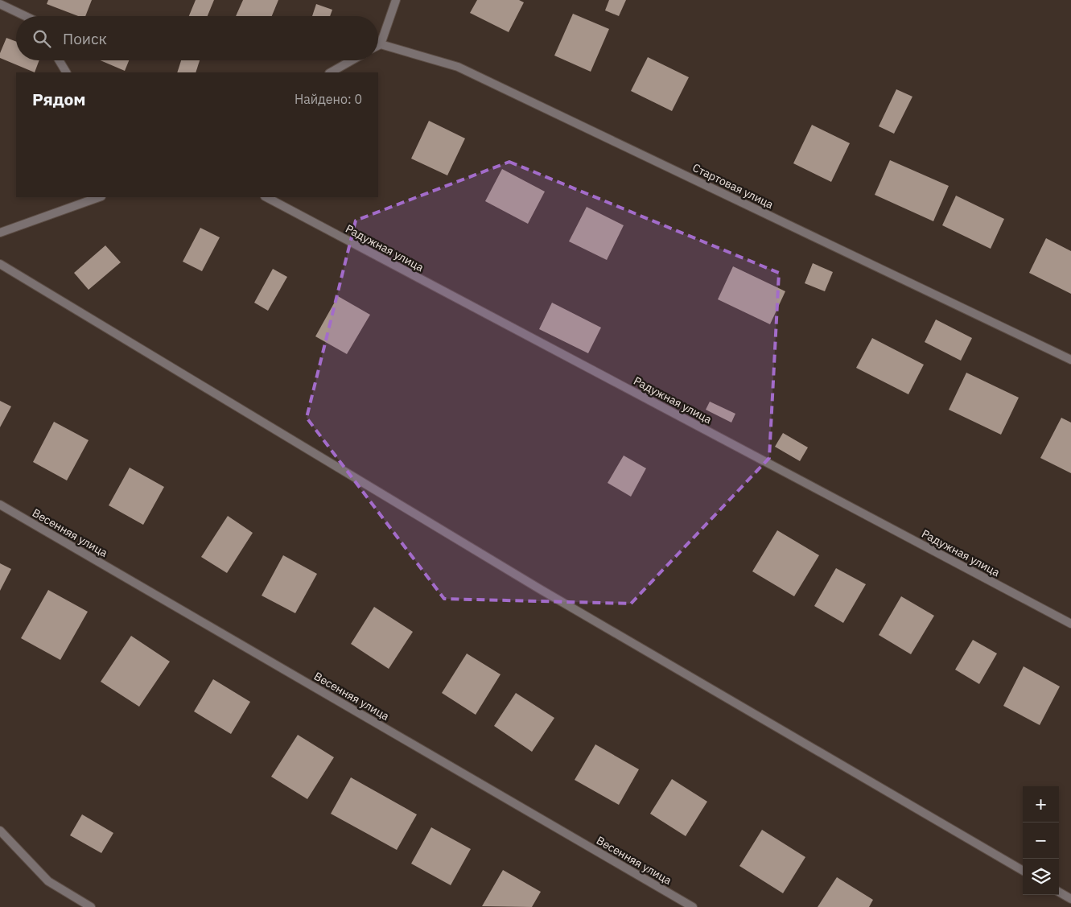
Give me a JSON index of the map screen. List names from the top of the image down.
{
  "streets": {
    "street": ["Стартовая улица", "Радужная улица", "Весенняя улица"]
  },
  "page": {
    "search": "Поиск",
    "heading": ["Рядом", "Найдено: 0"],
    "map_buttons": ["+", "−"]
  }
}
